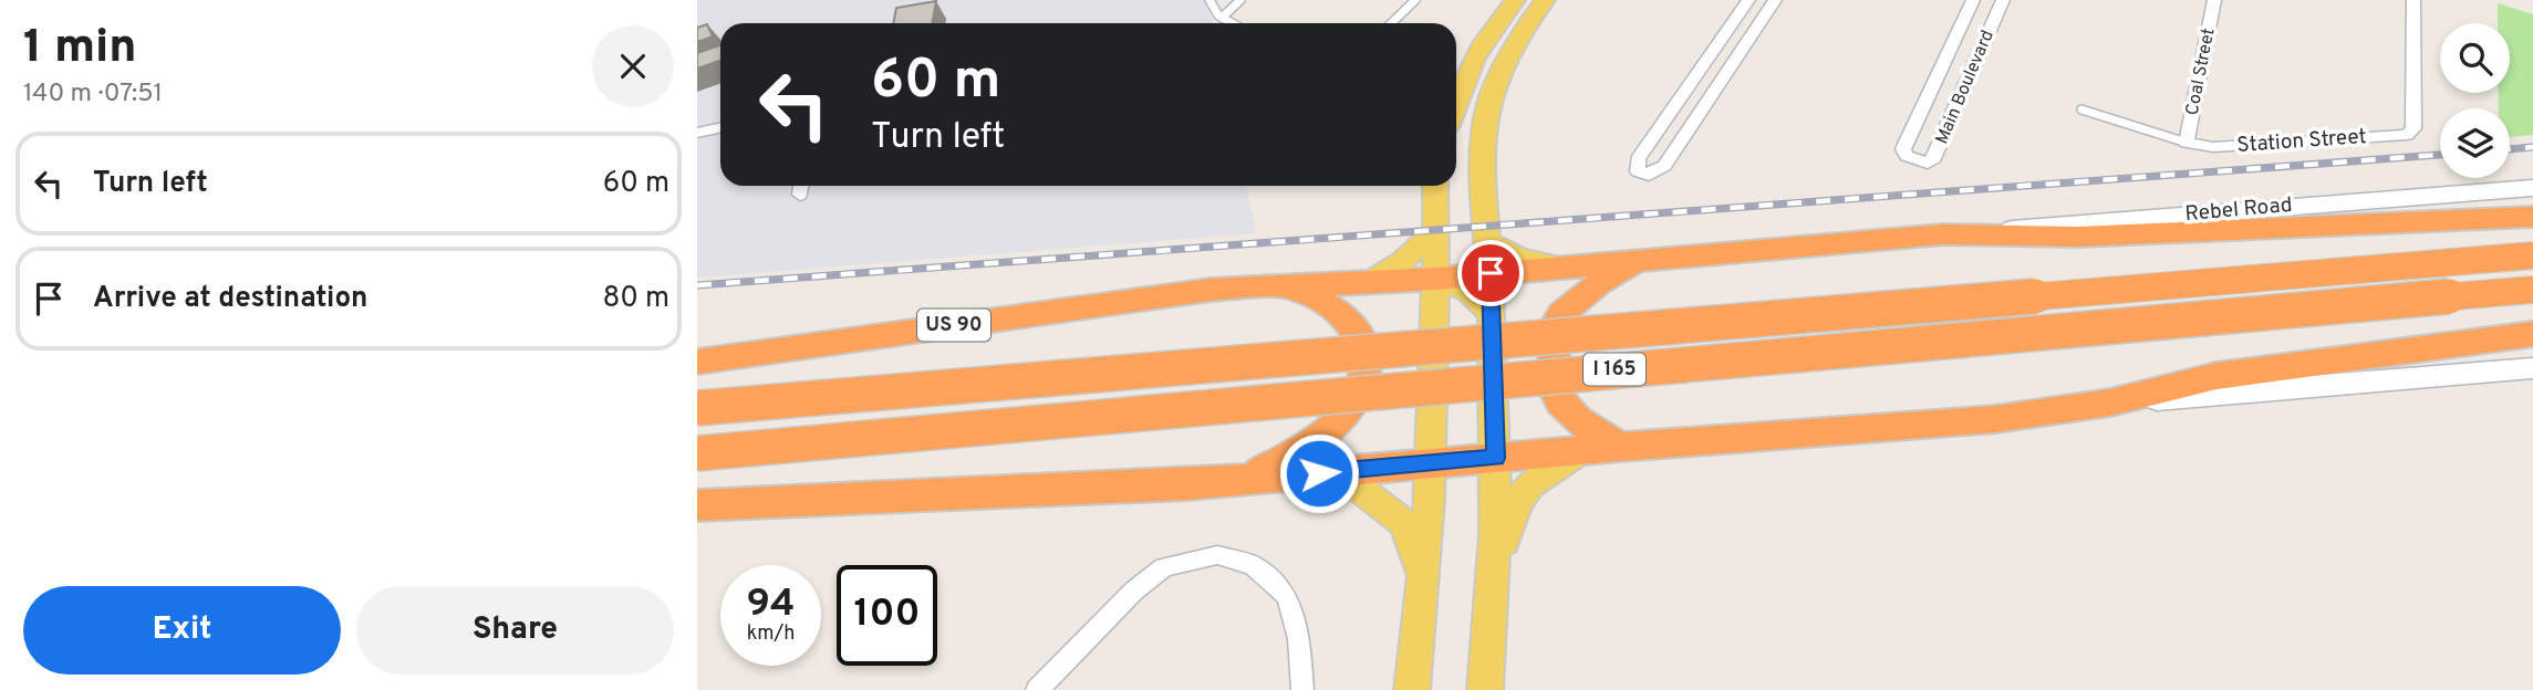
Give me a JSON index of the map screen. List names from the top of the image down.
{
  "streets": {
    "highway": ["US 90", "I 165"],
    "main road": ["Rebel Road"],
    "street": ["Coal Street", "Main Boulevard", "Station Street"]
  },
  "crossings": [
    ["Coal Street", "Station Street"]
  ],
  "page": {
    "heading": ["1 min", "140 m · 07:51"],
    "turn": ["60 m", "Turn left"],
    "list": [
      {
        "name": "Turn left",
        "value": "60 m"
      },
      {
        "name": "Arrive at destination",
        "value": "80 m"
      }
    ],
    "speed": "94 km/h",
    "limit": "100",
    "buttons": ["Exit", "Share"]
  }
}
